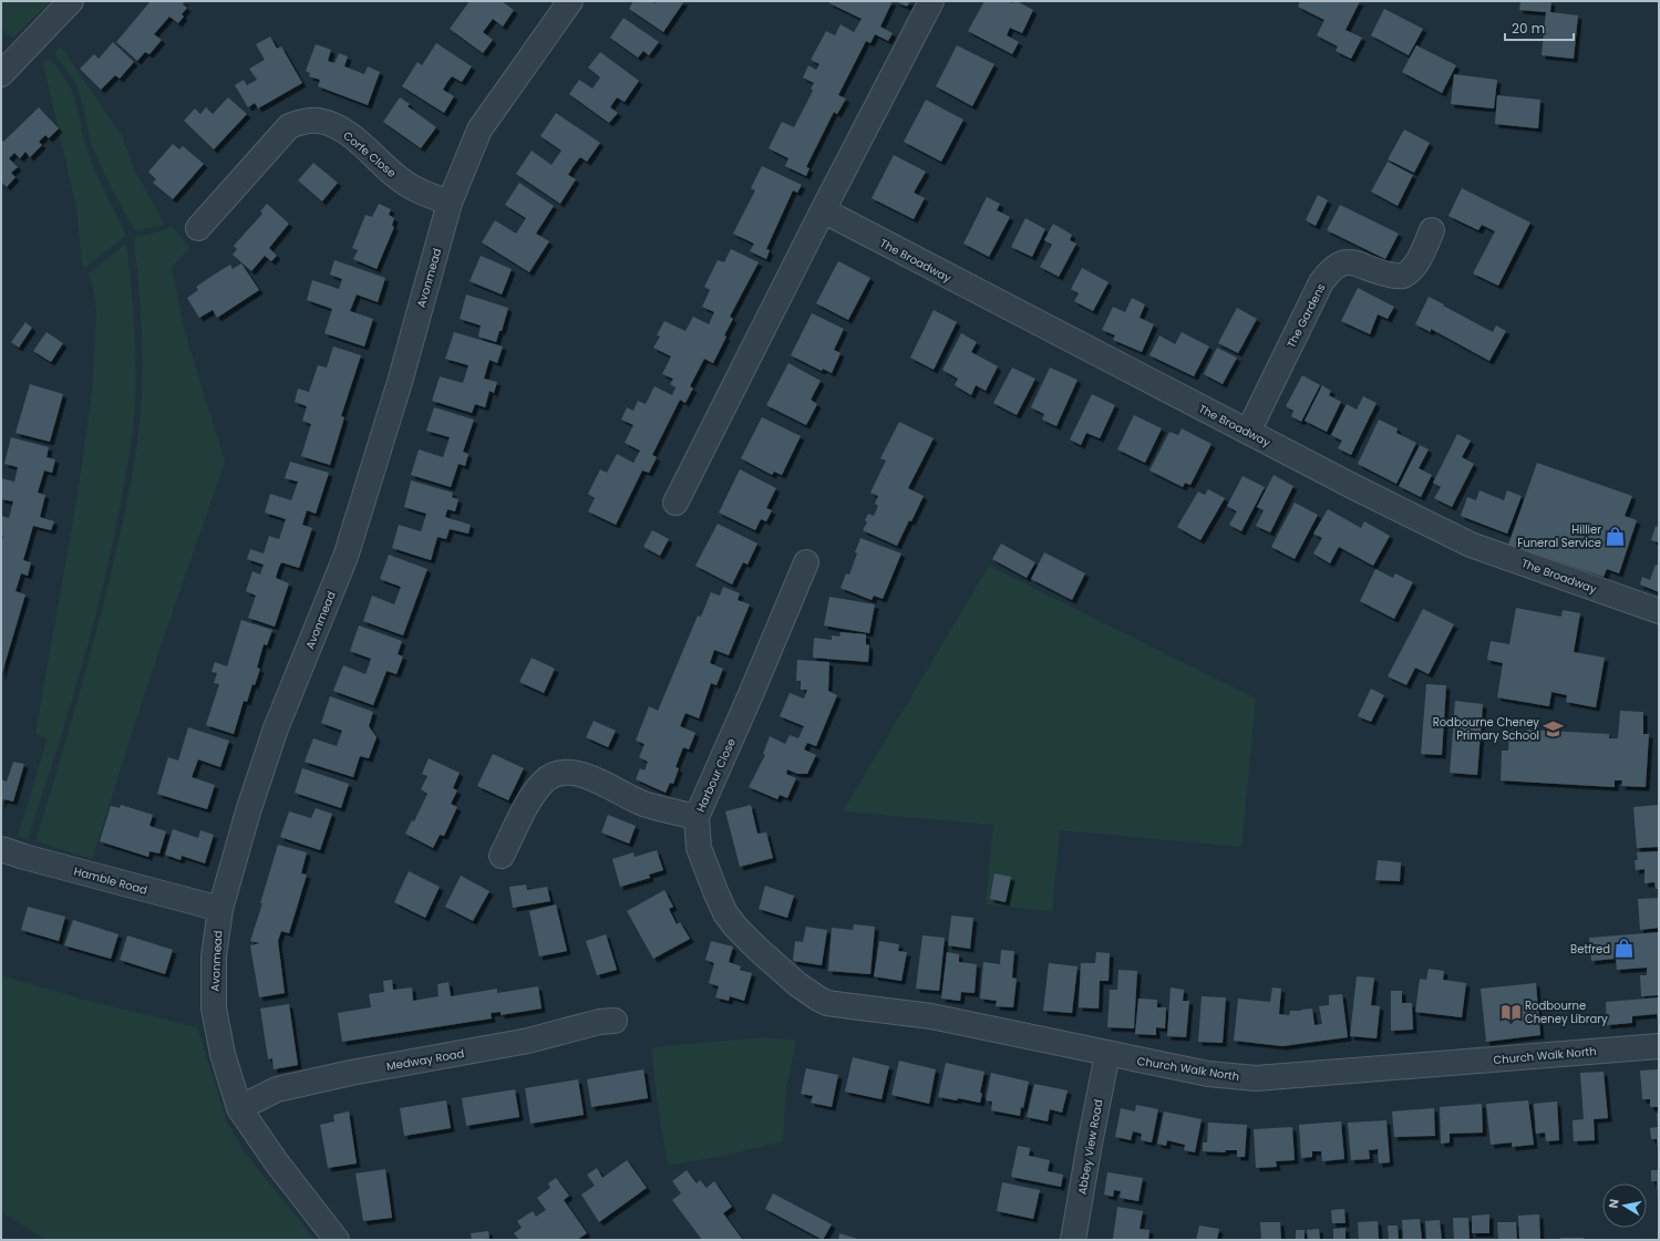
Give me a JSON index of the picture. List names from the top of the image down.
{
  "streets": {
    "street": [
      "Corfe Close",
      "The Broadway",
      "Avonmead",
      "The Gardens",
      "Harbour Close",
      "Hamble Road",
      "Church Walk North",
      "Medway Road",
      "Abbey View Road"
    ]
  },
  "crossings": [
    ["Corfe Close", "Avonmead"],
    ["The Broadway", "The Gardens"],
    ["Avonmead", "Hamble Road"],
    ["Avonmead", "Medway Road"],
    ["Harbour Close", "Church Walk North"],
    ["Church Walk North", "Abbey View Road"]
  ],
  "places": {
    "shop": ["Hillier Funeral Service", "Betfred"],
    "school or university": ["Rodbourne Cheney Primary School"],
    "library": ["Rodbourne Cheney Library"]
  },
  "scale_bar": "20 m",
  "north": "left"
}
